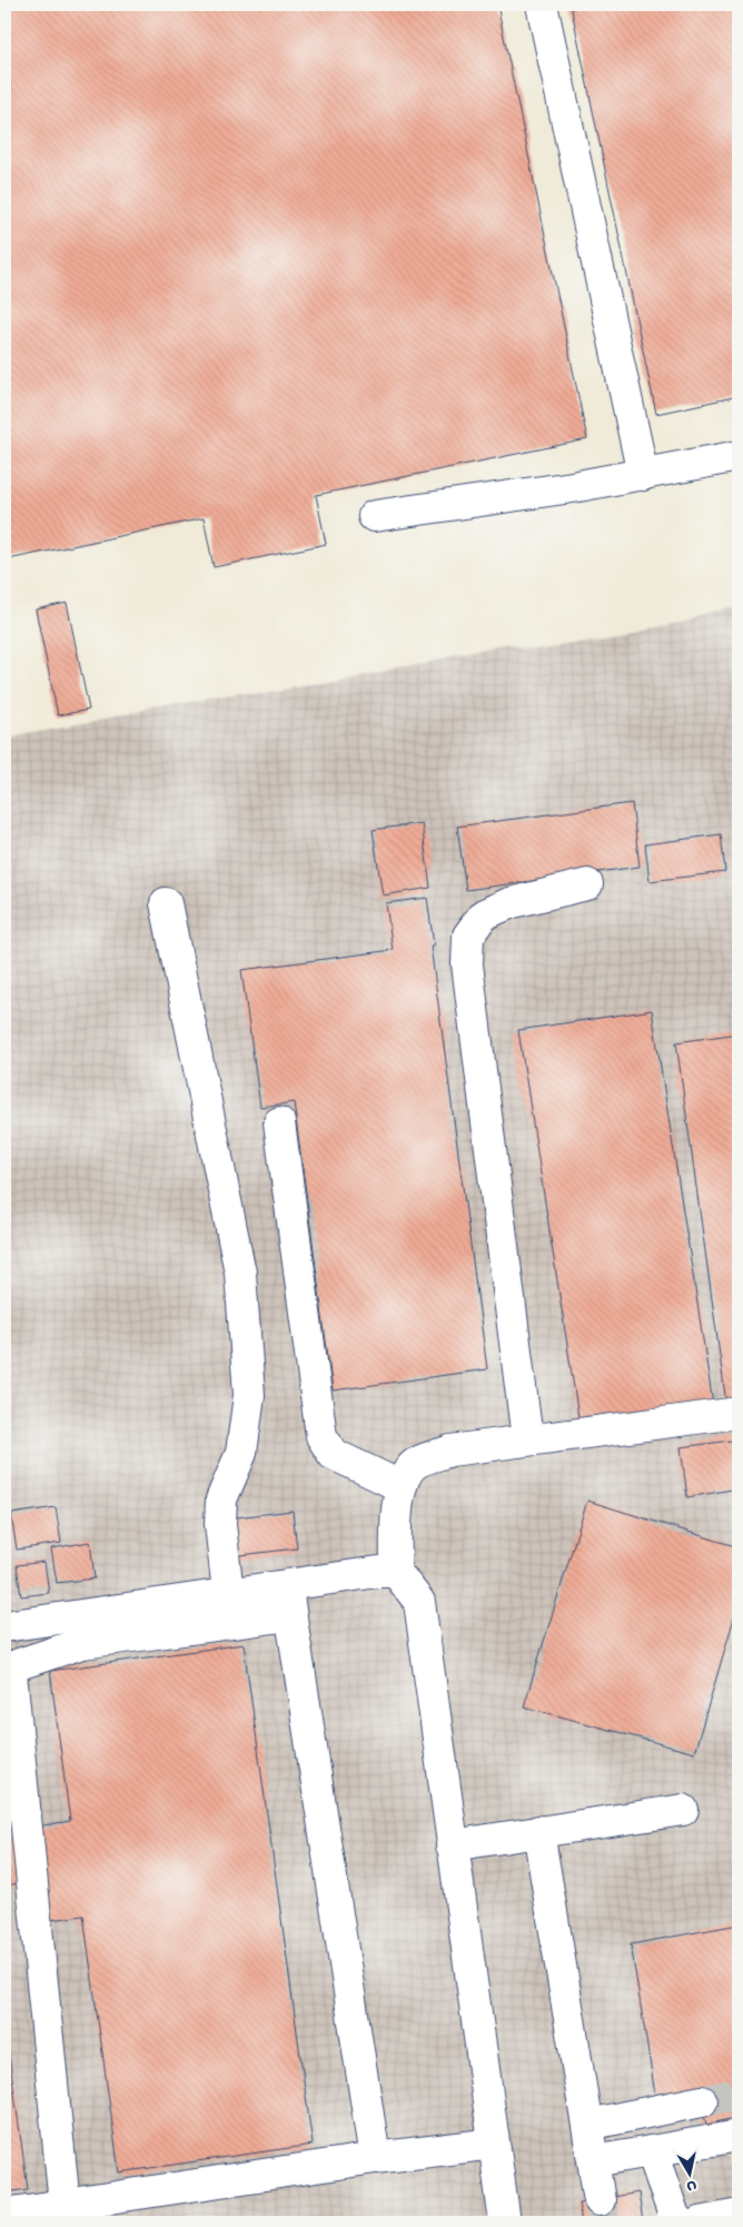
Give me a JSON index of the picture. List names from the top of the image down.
{
  "north": "bottom"
}
